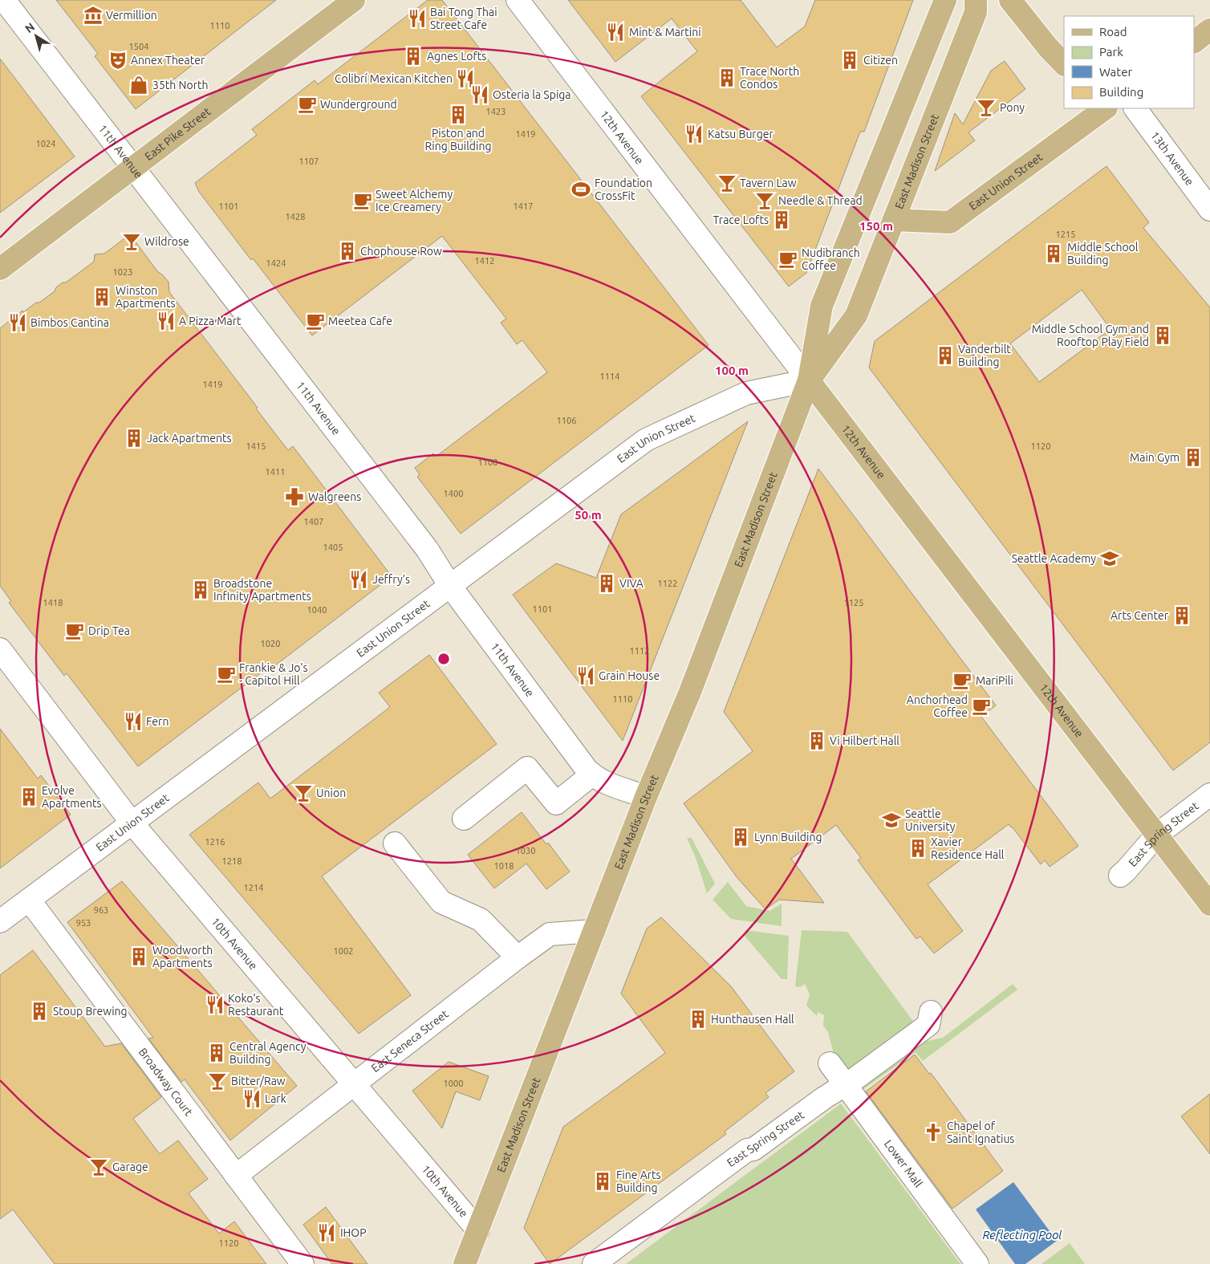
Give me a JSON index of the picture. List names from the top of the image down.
{
  "streets": {
    "main road": [
      "East Pike Street",
      "12th Avenue",
      "East Madison Street",
      "East Union Street"
    ],
    "street": [
      "11th Avenue",
      "13th Avenue",
      "East Spring Street",
      "10th Avenue",
      "East Seneca Street",
      "Broadway Court",
      "Lower Mall"
    ]
  },
  "crossings": [
    ["East Pike Street", "11th Avenue"],
    ["12th Avenue", "East Madison Street"],
    ["12th Avenue", "East Union Street"],
    ["12th Avenue", "East Spring Street"],
    ["11th Avenue", "East Madison Street"],
    ["11th Avenue", "East Union Street"],
    ["East Madison Street", "East Union Street"],
    ["East Madison Street", "10th Avenue"],
    ["East Madison Street", "East Seneca Street"],
    ["East Union Street", "10th Avenue"],
    ["East Union Street", "Broadway Court"],
    ["East Spring Street", "Lower Mall"],
    ["10th Avenue", "East Seneca Street"],
    ["East Seneca Street", "Broadway Court"]
  ],
  "water": ["Reflecting Pool"],
  "places": {
    "museum": ["Vermillion"],
    "restaurant": [
      "Bai Tong Thai Street Cafe",
      "Mint & Martini",
      "Colibrí Mexican Kitchen",
      "Osteria la Spiga",
      "Katsu Burger",
      "A Pizza Mart",
      "Bimbos Cantina",
      "Jeffry’s",
      "Grain House",
      "Fern",
      "Koko's Restaurant",
      "Lark",
      "IHOP"
    ],
    "building": [
      "Agnes Lofts",
      "Citizen",
      "Trace North Condos",
      "Piston and Ring Building",
      "Trace Lofts",
      "Chophouse Row",
      "Middle School Building",
      "Winston Apartments",
      "Middle School Gym and Rooftop Play Field",
      "Vanderbilt Building",
      "Jack Apartments",
      "Main Gym",
      "VIVA",
      "Broadstone Infinity Apartments",
      "Arts Center",
      "Vi Hilbert Hall",
      "Evolve Apartments",
      "Lynn Building",
      "Xavier Residence Hall",
      "Woodworth Apartments",
      "Stoup Brewing",
      "Hunthausen Hall",
      "Central Agency Building",
      "Fine Arts Building"
    ],
    "theatre": ["Annex Theater"],
    "shop": ["35th North"],
    "cafe": [
      "Wunderground",
      "Sweet Alchemy Ice Creamery",
      "Nudibranch Coffee",
      "Meetea Cafe",
      "Drip Tea",
      "Frankie & Jo's - Capitol Hill",
      "MariPili",
      "Anchorhead Coffee"
    ],
    "bar": [
      "Pony",
      "Tavern Law",
      "Needle & Thread",
      "Wildrose",
      "Union",
      "Bitter/Raw",
      "Garage"
    ],
    "sports": ["Foundation CrossFit"],
    "pharmacy": ["Walgreens"],
    "school or university": ["Seattle Academy", "Seattle University"],
    "church": ["Chapel of Saint Ignatius"]
  },
  "house_numbers": [
    "1110",
    "1504",
    "1423",
    "1419",
    "1024",
    "1107",
    "1101",
    "1417",
    "1428",
    "1215",
    "1412",
    "1424",
    "1023",
    "1114",
    "1419",
    "1106",
    "1415",
    "1120",
    "1100",
    "1411",
    "1400",
    "1407",
    "1405",
    "1122",
    "1418",
    "1125",
    "1101",
    "1040",
    "1020",
    "1112",
    "1110",
    "1216",
    "1030",
    "1218",
    "1018",
    "1214",
    "963",
    "953",
    "1002",
    "1000",
    "1120"
  ],
  "legend": [
    "Road",
    "Park",
    "Water",
    "Building"
  ],
  "north": "top left",
  "rings": ["150 m", "100 m", "50 m"]
}
